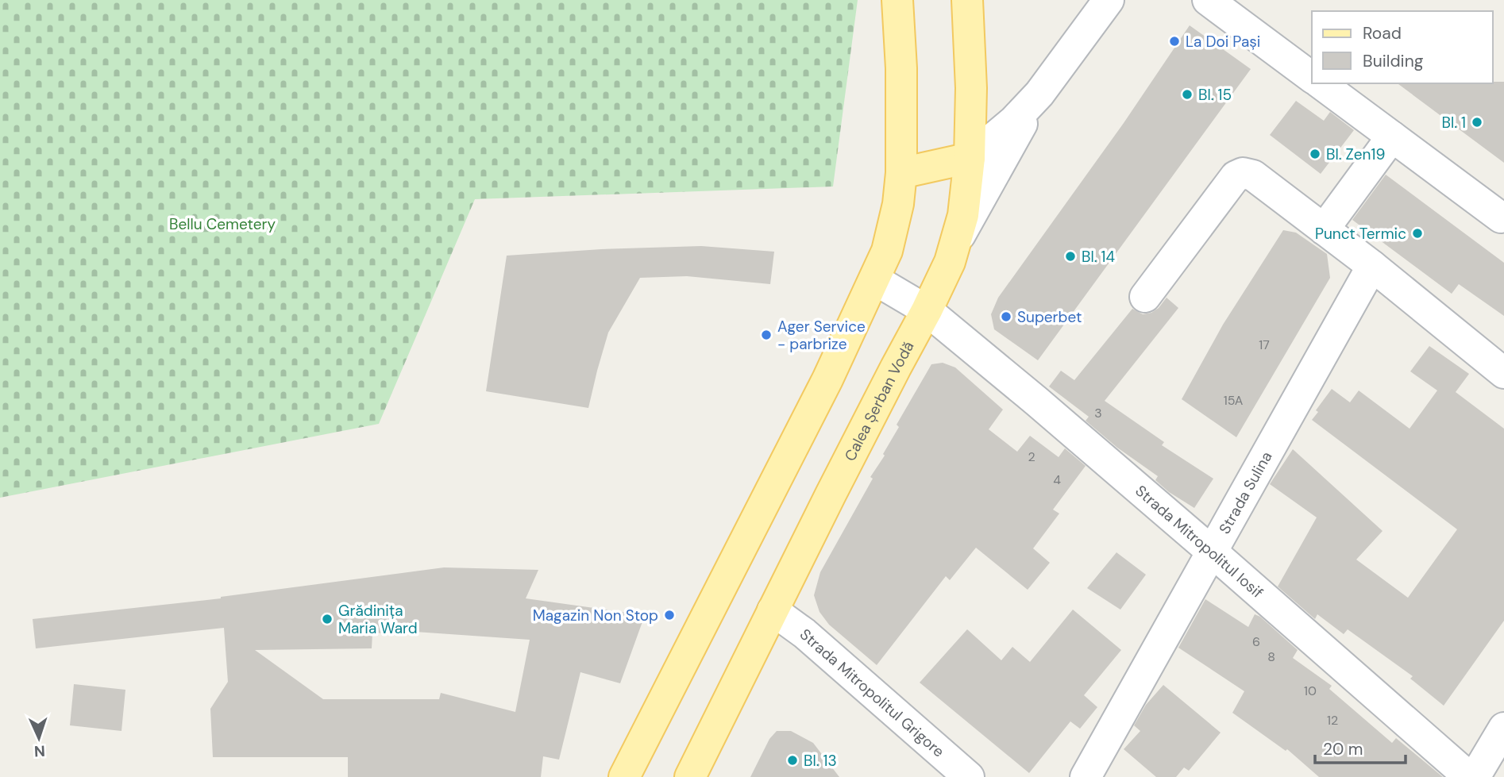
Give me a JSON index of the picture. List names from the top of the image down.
{
  "streets": {
    "main road": ["Calea Șerban Vodă"],
    "street": ["Strada Sulina", "Strada Mitropolitul Iosif", "Strada Mitropolitul Grigore"]
  },
  "crossings": [
    ["Calea Șerban Vodă", "Strada Mitropolitul Iosif"],
    ["Calea Șerban Vodă", "Strada Mitropolitul Grigore"],
    ["Strada Sulina", "Strada Mitropolitul Iosif"]
  ],
  "parks": ["Bellu Cemetery"],
  "places": [
    "La Doi Pași",
    "Bl. 15",
    "Bl. 1",
    "Bl. Zen19",
    "Punct Termic",
    "Bl. 14",
    "Superbet",
    "Ager Service - parbrize",
    "Magazin Non Stop",
    "Grădinița Maria Ward",
    "Bl. 13"
  ],
  "house_numbers": [
    "17",
    "15A",
    "3",
    "2",
    "4",
    "6",
    "8",
    "10",
    "12"
  ],
  "legend": ["Road", "Building"],
  "scale_bar": "20 m",
  "north": "bottom"
}
